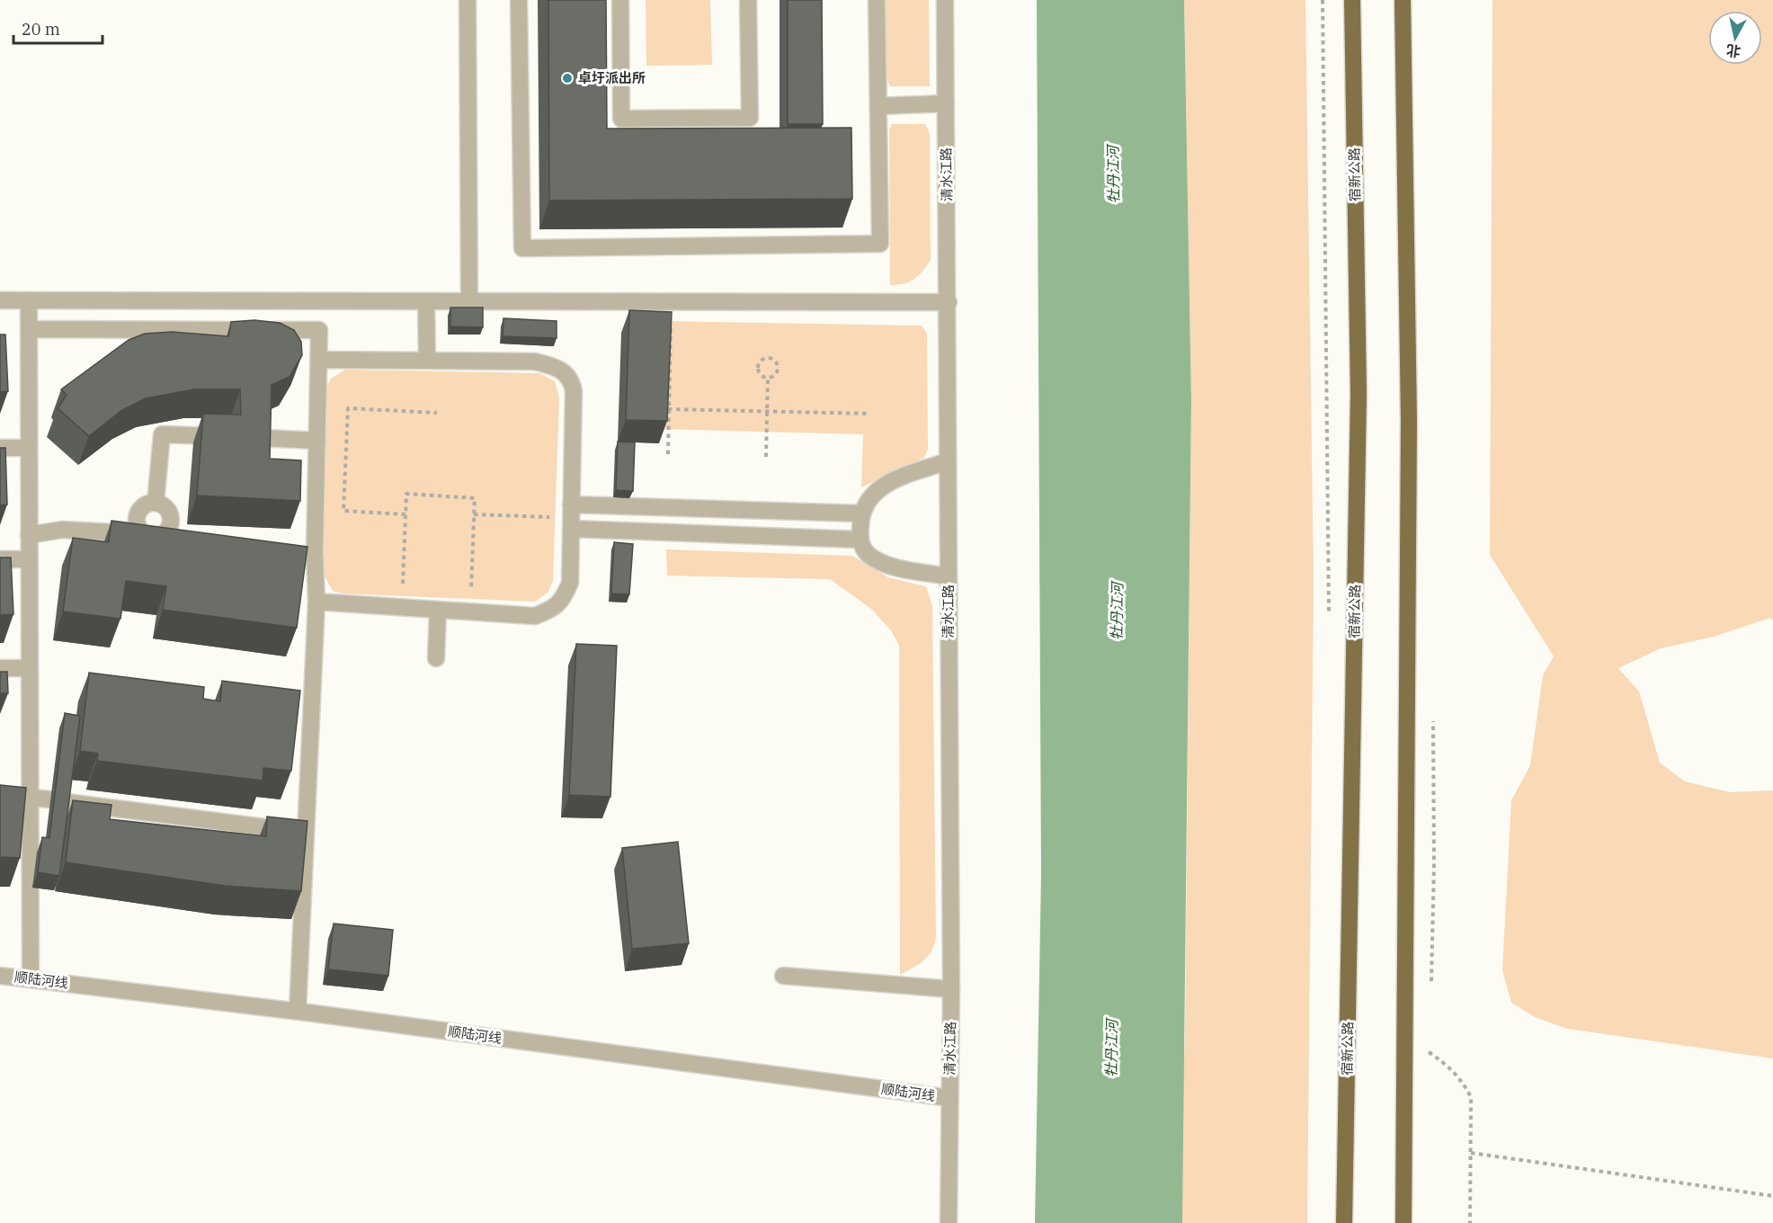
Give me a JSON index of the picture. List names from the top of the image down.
{
  "streets": {
    "highway": ["宿新公路"],
    "street": ["清水江路", "顺陆河线"]
  },
  "crossings": [
    ["清水江路", "顺陆河线"]
  ],
  "water": ["牡丹江河"],
  "places": ["卓圩派出所"],
  "scale_bar": "20 m",
  "north": "bottom"
}
